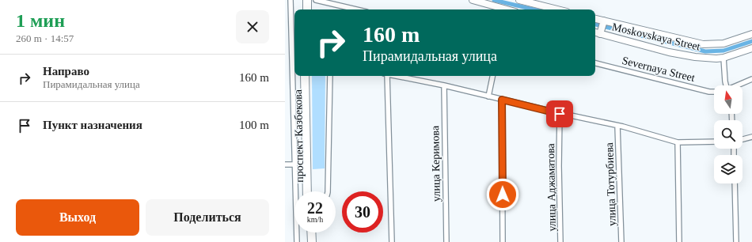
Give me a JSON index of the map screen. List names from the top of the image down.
{
  "streets": {
    "highway": ["проспект Казбекова"],
    "main road": ["Moskovskaya Street"],
    "street": [
      "Severnaya Street",
      "улица Керимова",
      "улица Тотурбиева",
      "улица Аджаматова"
    ]
  },
  "north": "top",
  "page": {
    "heading": ["1 мин", "260 m · 14:57"],
    "turn": ["160 m", "Пирамидальная улица"],
    "list": [
      {
        "name": "Направо",
        "note": "Пирамидальная улица",
        "value": "160 m"
      },
      {
        "name": "Пункт назначения",
        "value": "100 m"
      }
    ],
    "speed": "22 km/h",
    "limit": "30",
    "buttons": ["Выход", "Поделиться"]
  }
}
